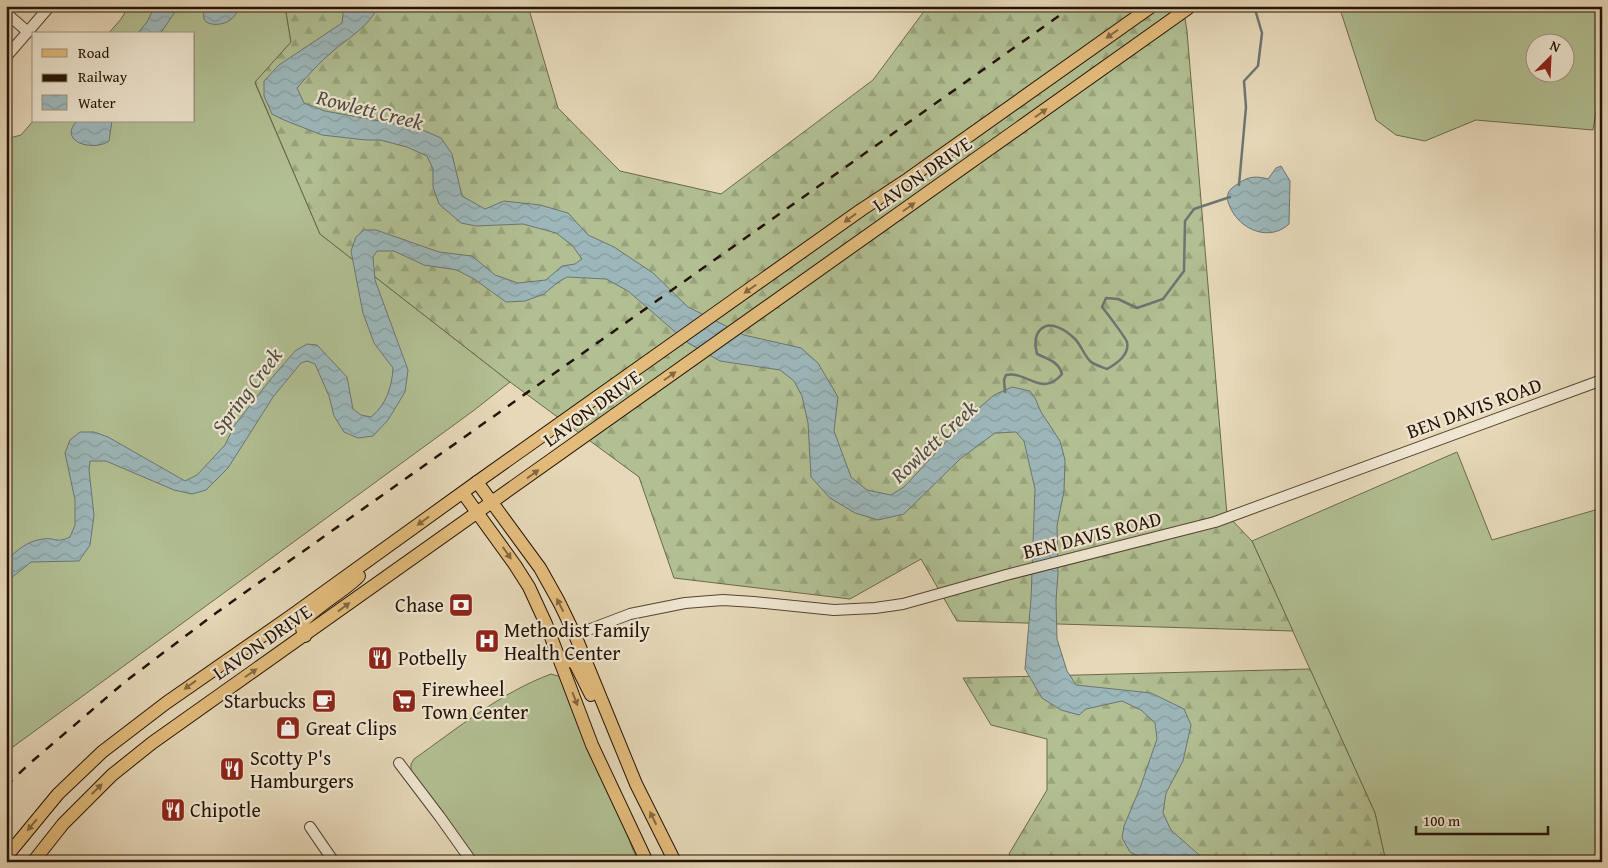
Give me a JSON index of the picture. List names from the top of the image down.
{
  "streets": {
    "main road": ["LAVON DRIVE"],
    "street": ["BEN DAVIS ROAD"]
  },
  "water": ["Rowlett Creek", "Spring Creek"],
  "places": {
    "bank": ["Chase"],
    "hospital": ["Methodist Family Health Center"],
    "restaurant": ["Potbelly", "Scotty P's Hamburgers", "Chipotle"],
    "cafe": ["Starbucks"],
    "supermarket": ["Firewheel Town Center"],
    "shop": ["Great Clips"]
  },
  "legend": ["Road", "Railway", "Water"],
  "scale_bar": "100 m",
  "north": "top right"
}
